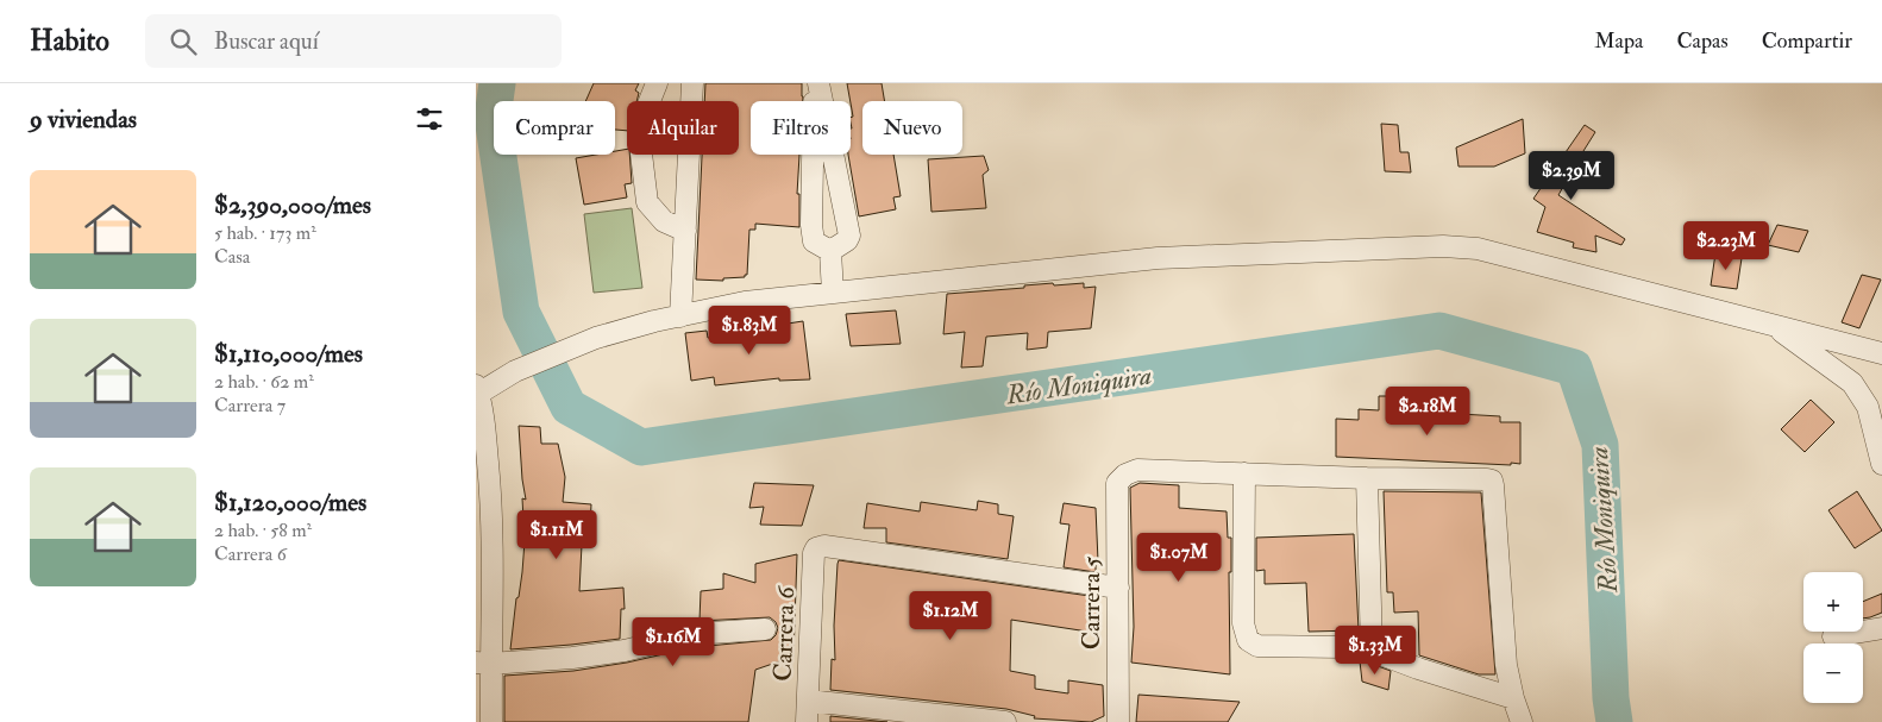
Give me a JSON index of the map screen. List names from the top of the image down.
{
  "streets": {
    "street": ["Carrera 5", "Carrera 6"]
  },
  "crossings": [
    ["Carrera 5", "Carrera 6"]
  ],
  "water": ["Río Moniquira"],
  "page": {
    "header": "Habito",
    "search": "Buscar aquí",
    "nav": ["Mapa", "Capas", "Compartir"],
    "heading": "9 viviendas",
    "chip": [
      "Comprar",
      "Alquilar",
      "Filtros",
      "Nuevo"
    ],
    "price": [
      "$2.39M",
      "$2.23M",
      "$1.83M",
      "$2.18M",
      "$1.11M",
      "$1.07M",
      "$1.12M",
      "$1.16M",
      "$1.33M"
    ],
    "list": [
      {
        "name": "$2,390,000/mes",
        "note": "5 hab. · 173 m² · Casa"
      },
      {
        "name": "$1,110,000/mes",
        "note": "2 hab. · 62 m² · Carrera 7"
      },
      {
        "name": "$1,120,000/mes",
        "note": "2 hab. · 58 m² · Carrera 6"
      }
    ],
    "map_buttons": ["+", "−"]
  }
}
